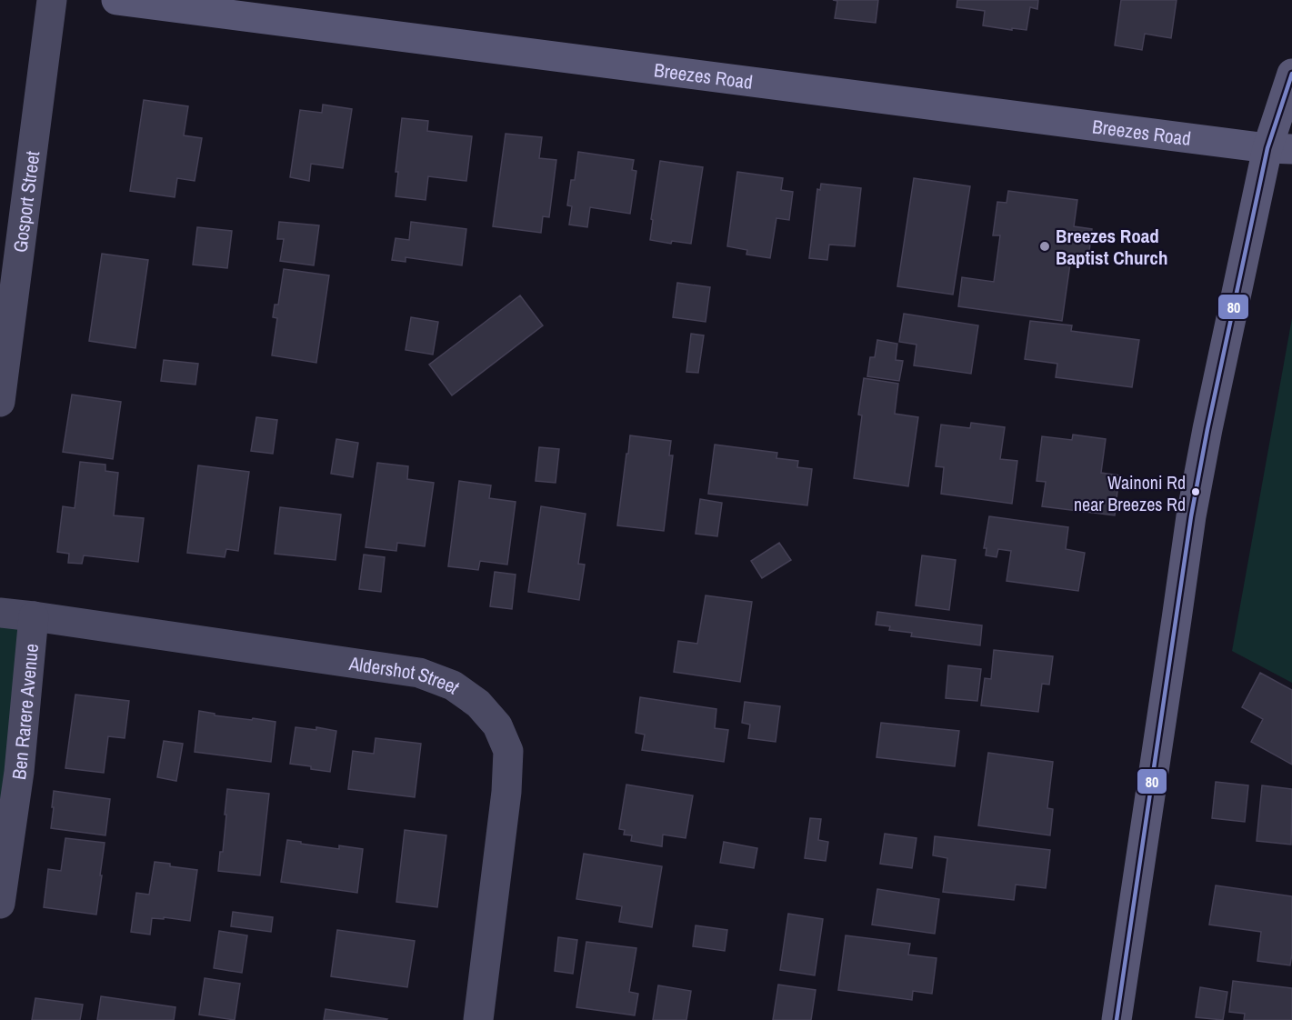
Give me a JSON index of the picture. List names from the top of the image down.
{
  "streets": {
    "street": [
      "Breezes Road",
      "Gosport Street",
      "Aldershot Street",
      "Ben Rarere Avenue"
    ]
  },
  "crossings": [
    ["Aldershot Street", "Ben Rarere Avenue"]
  ],
  "places": ["Breezes Road Baptist Church", "Wainoni Rd near Breezes Rd"],
  "lines": ["transit line 80"]
}
